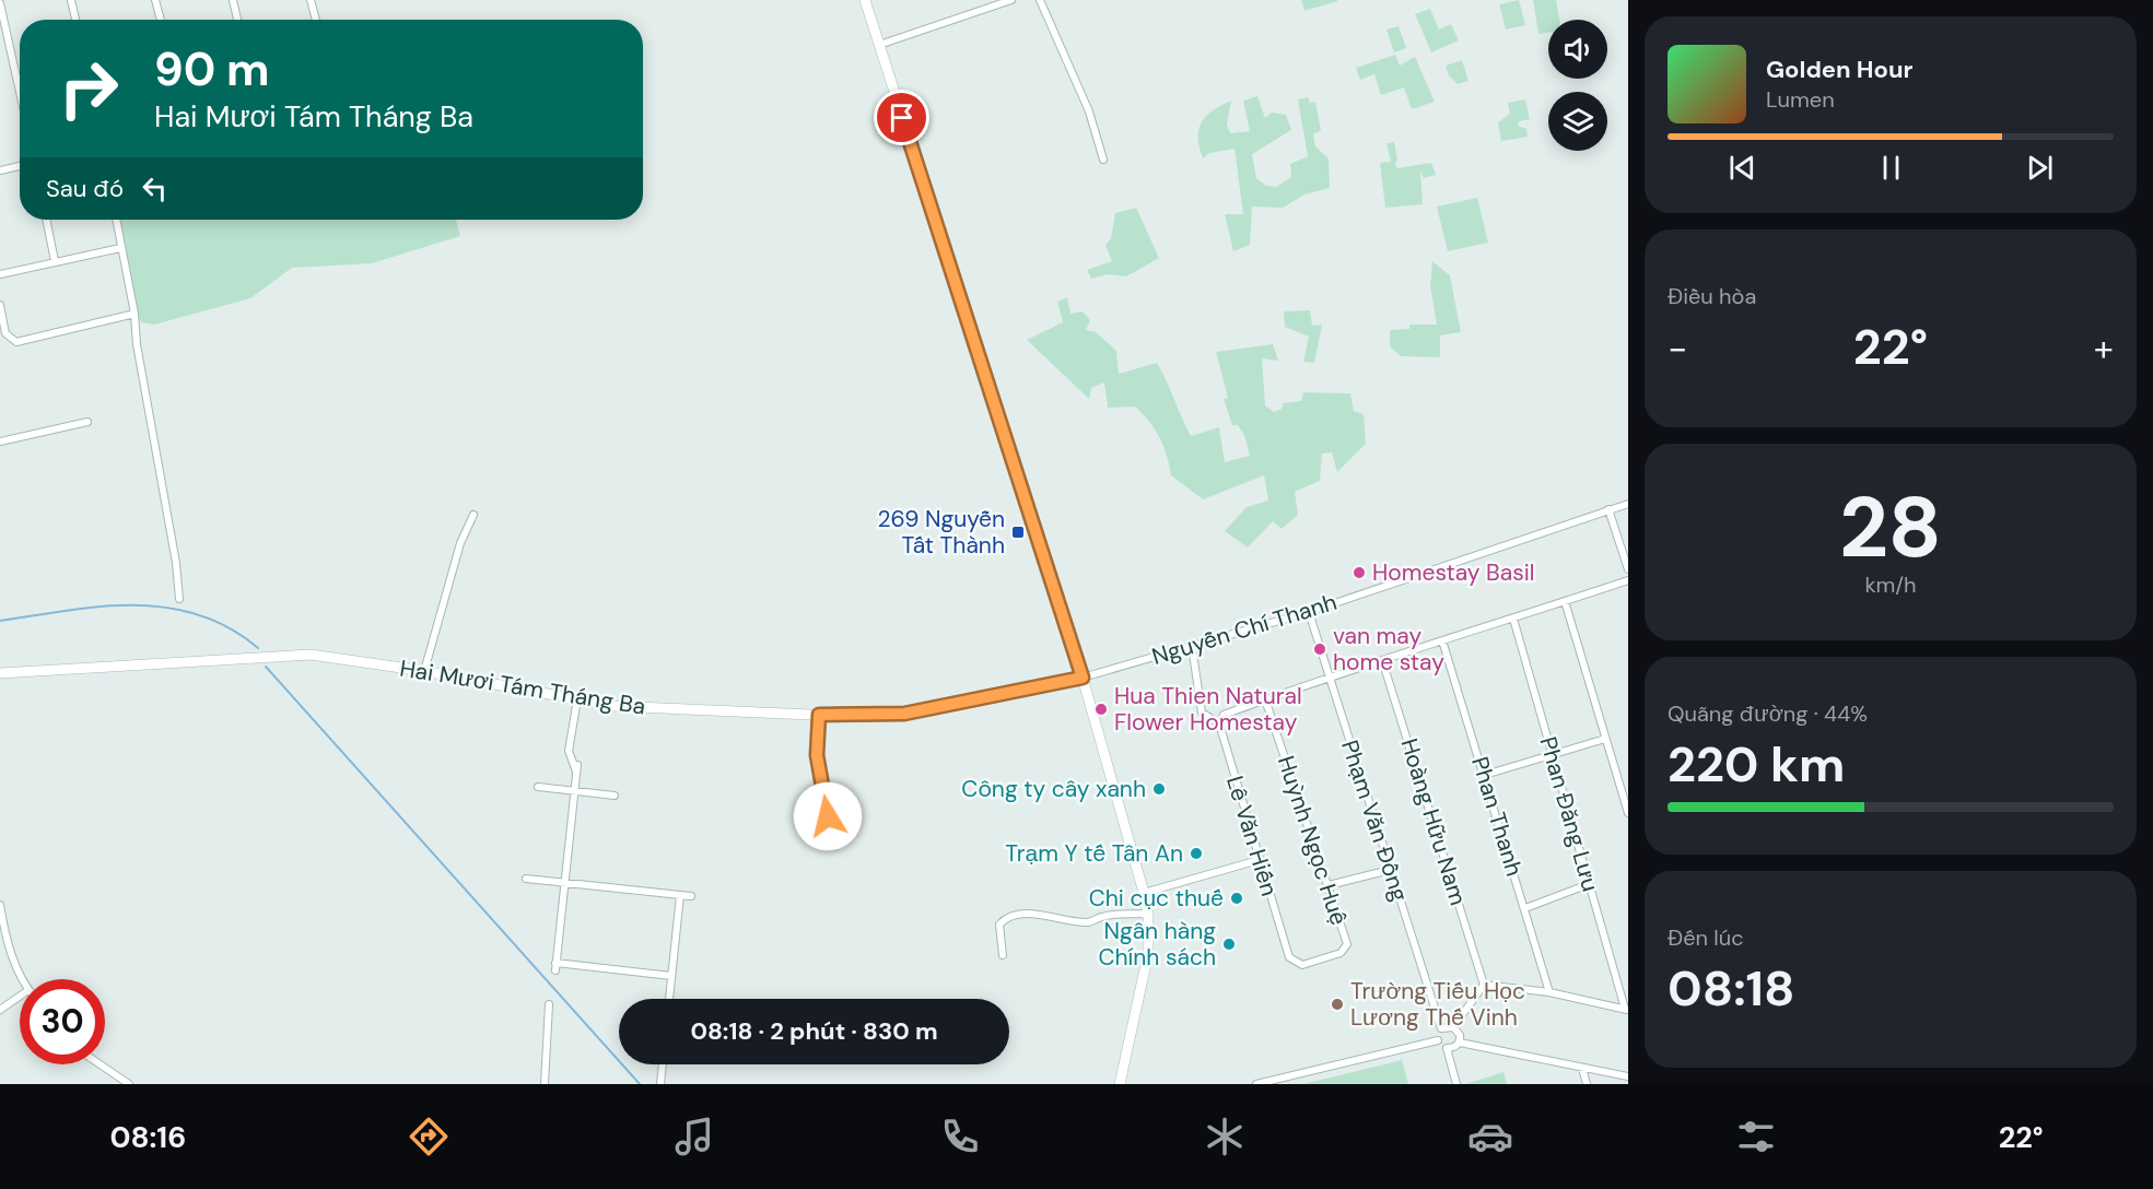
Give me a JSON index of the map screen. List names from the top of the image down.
{
  "streets": {
    "main road": ["Hai Mươi Tám Tháng Ba"],
    "street": [
      "Nguyễn Chí Thanh",
      "Phan Đăng Lưu",
      "Phan Thanh",
      "Phạm Văn Đồng",
      "Hoàng Hữu Nam",
      "Lê Văn Hiến",
      "Huỳnh Ngọc Huệ"
    ]
  },
  "crossings": [
    ["Nguyễn Chí Thanh", "Hai Mươi Tám Tháng Ba"],
    ["Nguyễn Chí Thanh", "Phạm Văn Đồng"],
    ["Lê Văn Hiến", "Huỳnh Ngọc Huệ"]
  ],
  "places": {
    "transit": ["269 Nguyễn Tất Thành"],
    "other": [
      "Homestay Basil",
      "van may home stay",
      "Hua Thien Natural Flower Homestay",
      "Công ty cây xanh",
      "Trạm Y tế Tân An",
      "Chi cục thuế",
      "Ngân hàng Chính sách",
      "Trường Tiếu Học Lương Thế Vinh"
    ]
  },
  "page": {
    "turn": ["90 m", "Hai Mươi Tám Tháng Ba"],
    "song": ["Golden Hour", "Lumen"],
    "then": "Sau đó",
    "tile": [
      "Điều hòa",
      ["28", "km/h"],
      ["Quãng đường · 44%", "220 km"],
      ["Đến lúc", "08:18"]
    ],
    "heat": ["−", "22°", "+"],
    "limit": "30",
    "trip": "08:18 · 2 phút · 830 m",
    "tabs": ["08:16", "22°"]
  }
}
